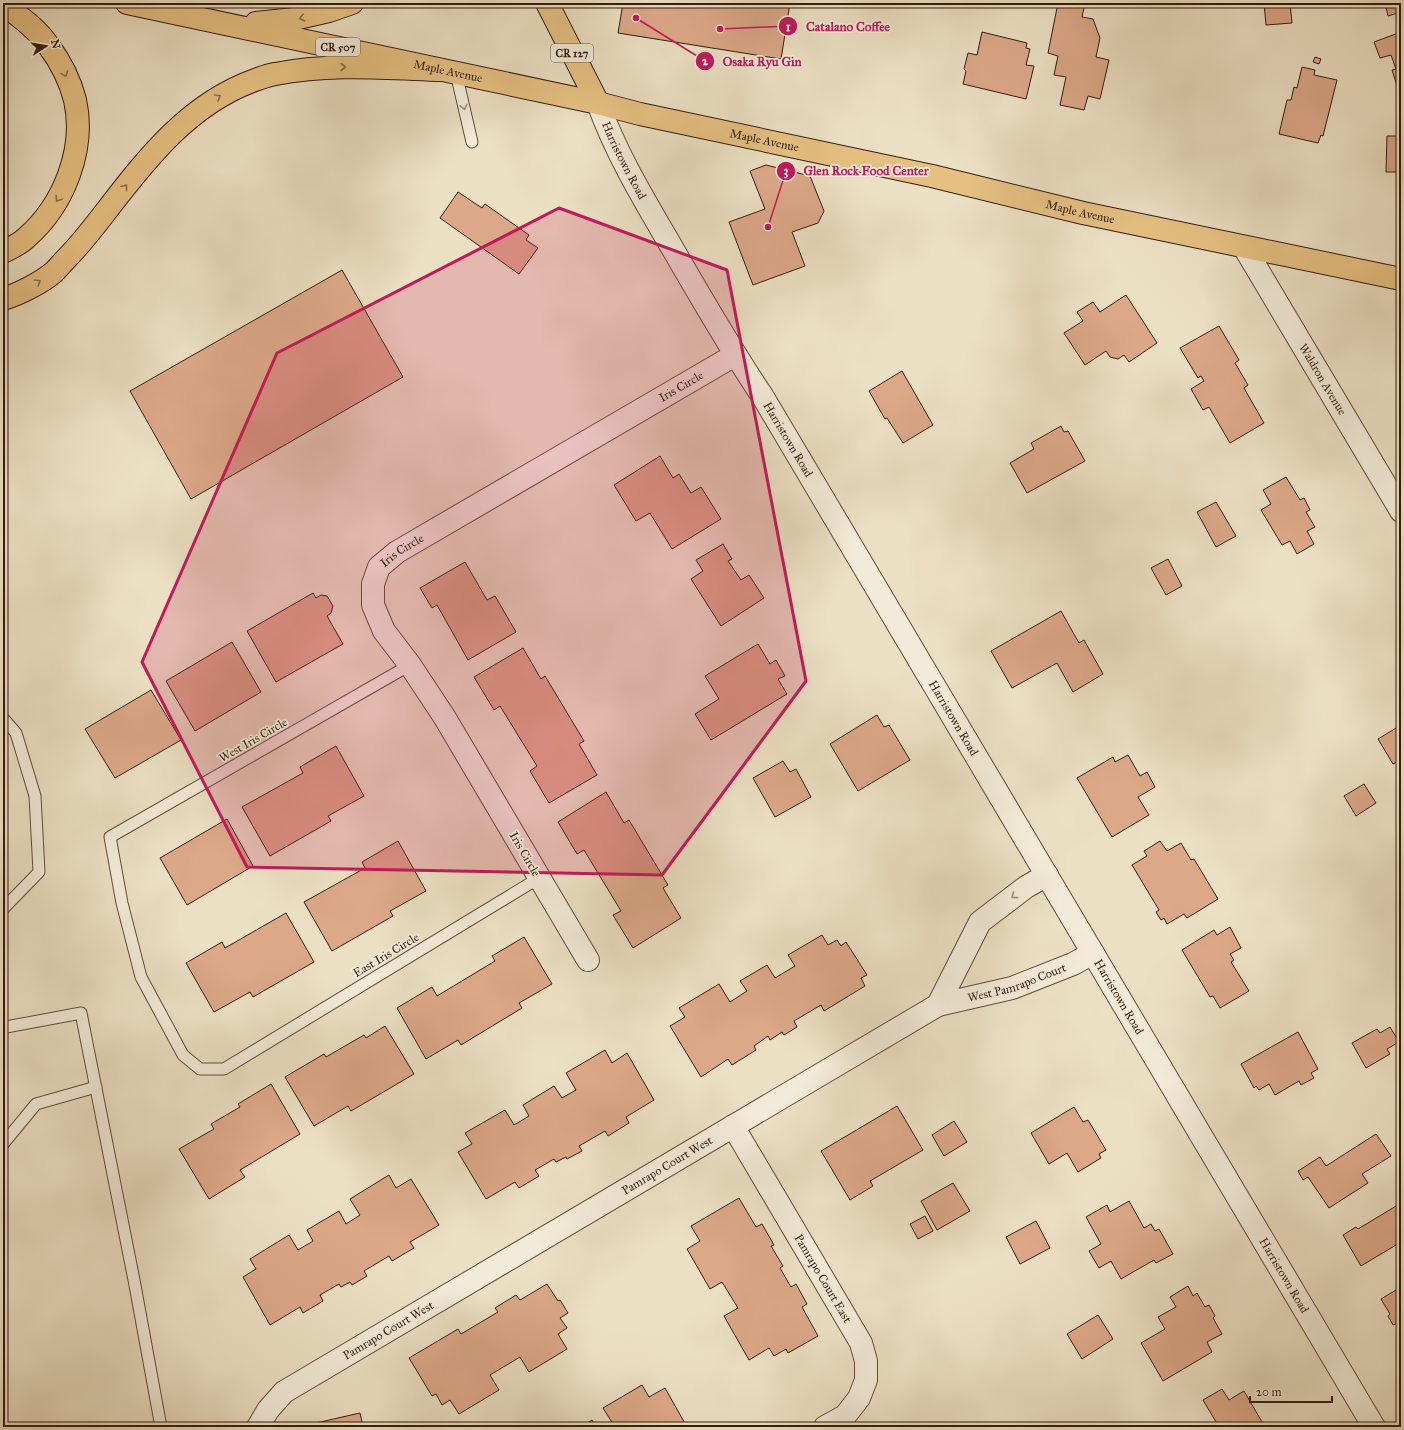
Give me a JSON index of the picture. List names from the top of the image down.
{
  "streets": {
    "main road": [
      "CR 507",
      "CR 127",
      "Maple Avenue",
      "Harristown Road"
    ],
    "street": [
      "Waldron Avenue",
      "Iris Circle",
      "West Pamrapo Court",
      "Pamrapo Court West",
      "Pamrapo Court East"
    ],
    "lane": ["West Iris Circle", "East Iris Circle"]
  },
  "crossings": [
    ["Maple Avenue", "Harristown Road"],
    ["Maple Avenue", "Waldron Avenue"],
    ["Harristown Road", "Iris Circle"],
    ["Harristown Road", "West Pamrapo Court"],
    ["Iris Circle", "West Iris Circle"],
    ["Iris Circle", "East Iris Circle"],
    ["West Iris Circle", "East Iris Circle"],
    ["West Pamrapo Court", "Pamrapo Court West"],
    ["Pamrapo Court West", "Pamrapo Court East"]
  ],
  "places": ["Osaka Ryu Gin", "Catalano Coffee", "Glen Rock Food Center"],
  "scale_bar": "20 m",
  "north": "right"
}
